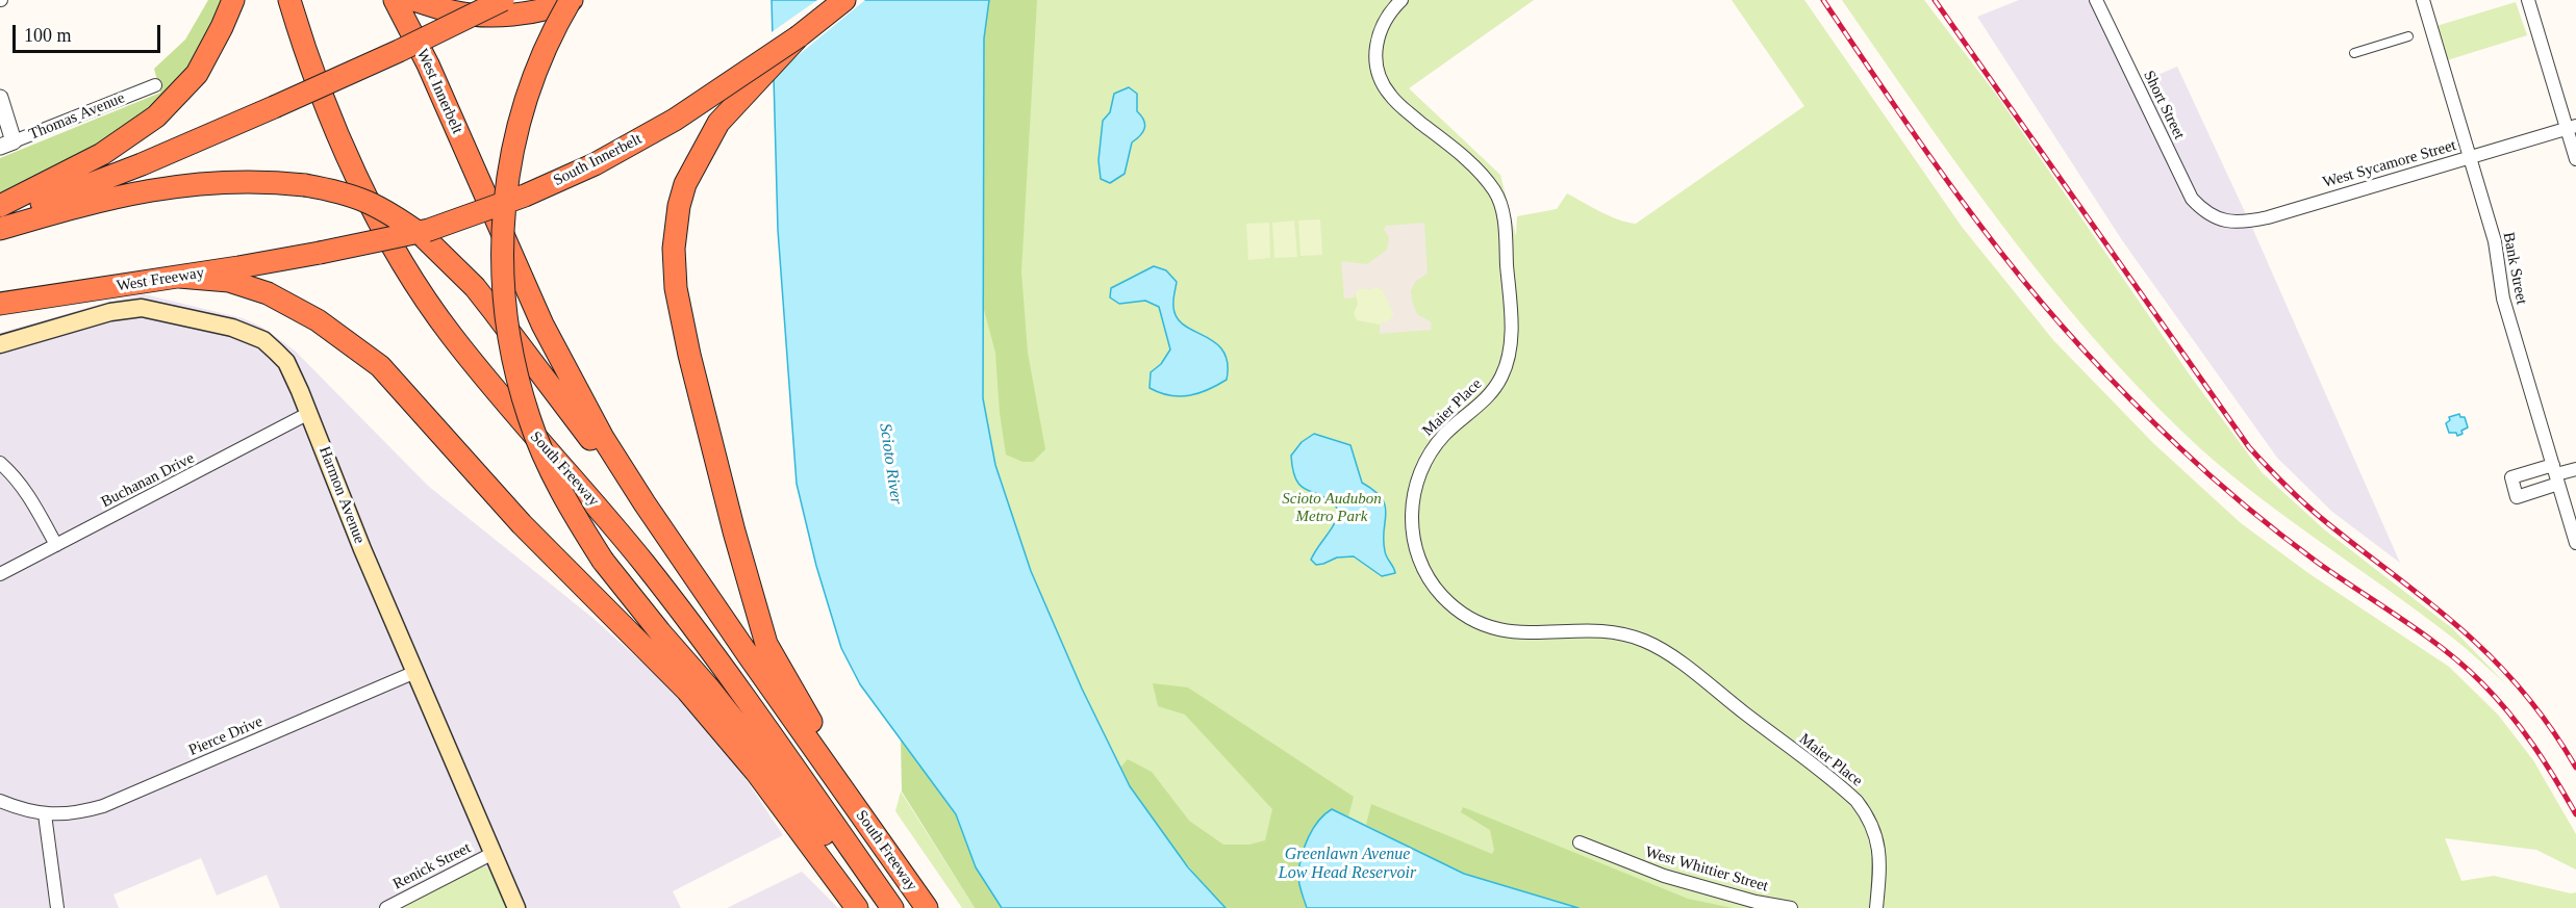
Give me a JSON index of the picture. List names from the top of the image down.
{
  "streets": {
    "highway": [
      "West Innerbelt",
      "South Innerbelt",
      "West Freeway",
      "South Freeway"
    ],
    "main road": ["Harmon Avenue"],
    "street": [
      "Short Street",
      "Thomas Avenue",
      "West Sycamore Street",
      "Bank Street",
      "Maier Place",
      "Buchanan Drive",
      "Pierce Drive",
      "Renick Street",
      "West Whittier Street"
    ]
  },
  "crossings": [
    ["West Innerbelt", "South Freeway"],
    ["Short Street", "West Sycamore Street"],
    ["South Innerbelt", "West Freeway"],
    ["West Sycamore Street", "Bank Street"],
    ["Buchanan Drive", "Harmon Avenue"],
    ["Harmon Avenue", "Pierce Drive"],
    ["Harmon Avenue", "Renick Street"]
  ],
  "water": ["Scioto River", "Greenlawn Avenue Low Head Reservoir"],
  "parks": ["Scioto Audubon Metro Park"],
  "scale_bar": "100 m"
}
